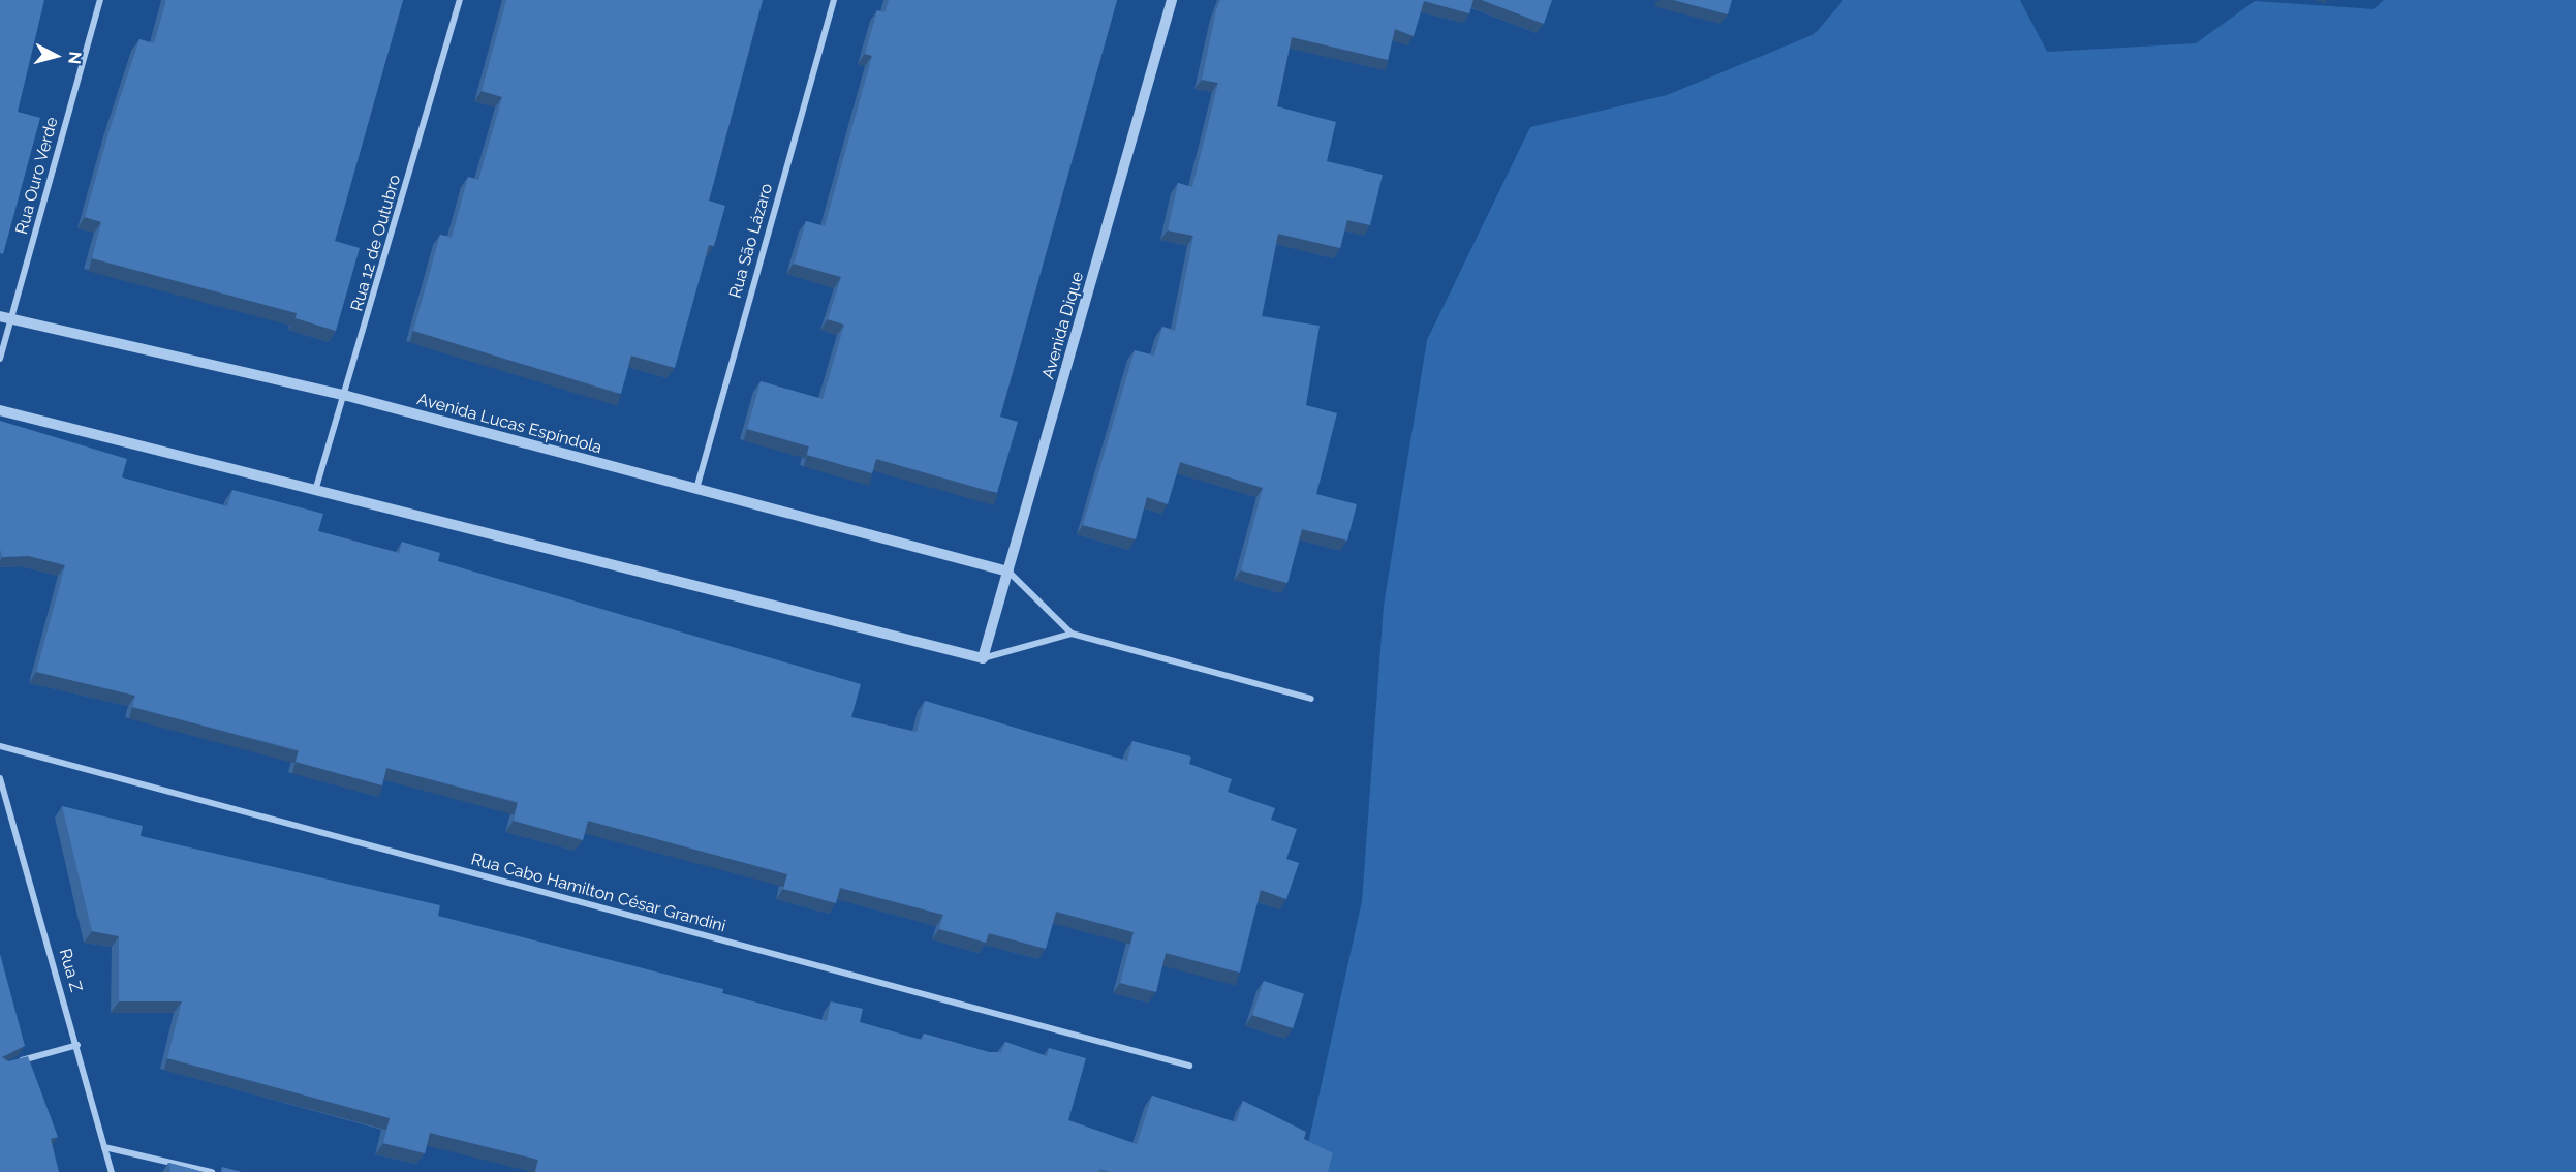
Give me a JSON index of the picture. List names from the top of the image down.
{
  "streets": {
    "street": [
      "Rua Ouro Verde",
      "Rua São Lázaro",
      "Rua 12 de Outubro",
      "Avenida Dique",
      "Avenida Lucas Espíndola",
      "Rua Cabo Hamilton César Grandini",
      "Rua Z"
    ]
  },
  "crossings": [
    ["Rua Ouro Verde", "Avenida Lucas Espíndola"],
    ["Rua São Lázaro", "Avenida Lucas Espíndola"],
    ["Rua 12 de Outubro", "Avenida Lucas Espíndola"],
    ["Avenida Dique", "Avenida Lucas Espíndola"]
  ],
  "north": "right"
}
